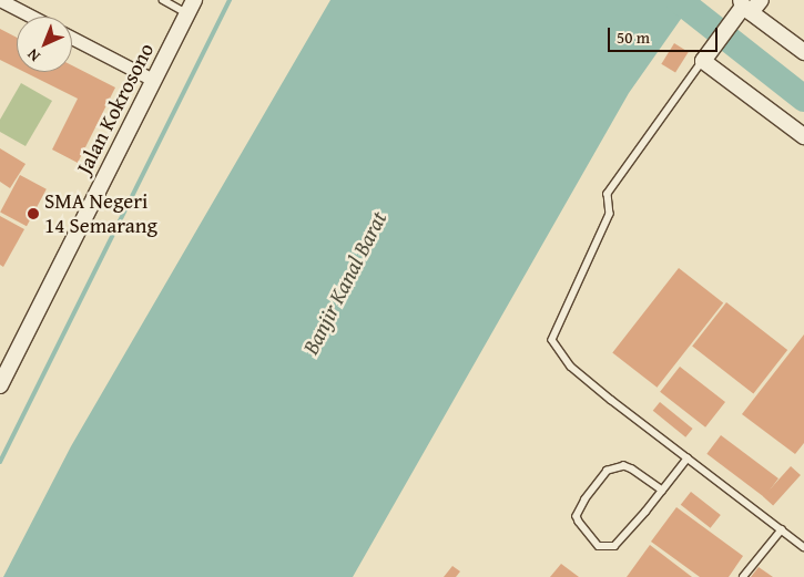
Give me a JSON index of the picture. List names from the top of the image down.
{
  "streets": {
    "street": ["Jalan Kokrosono"]
  },
  "water": ["Banjir Kanal Barat"],
  "places": ["SMA Negeri 14 Semarang"],
  "scale_bar": "50 m",
  "north": "bottom left"
}
